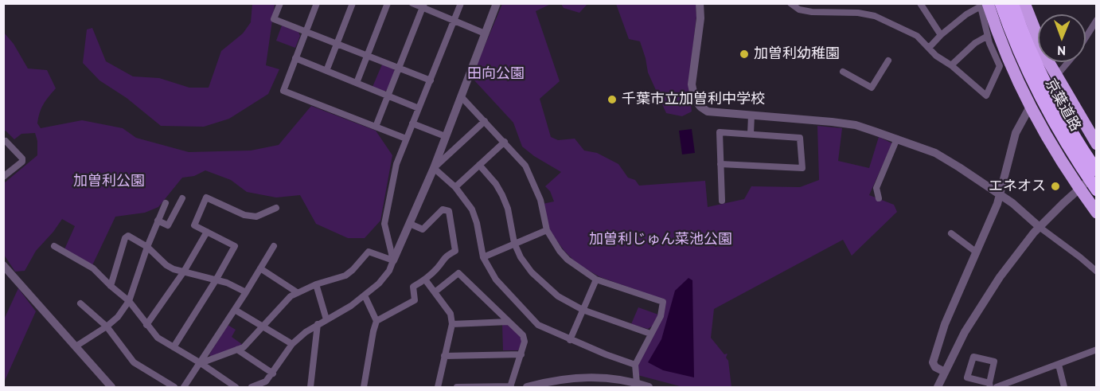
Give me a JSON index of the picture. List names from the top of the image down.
{
  "streets": {
    "highway": ["京葉道路"]
  },
  "parks": ["田向公園", "加曽利公園", "加曽利じゅん菜池公園"],
  "places": ["加曽利幼稚園", "千葉市立加曽利中学校", "エネオス"],
  "north": "bottom"
}
